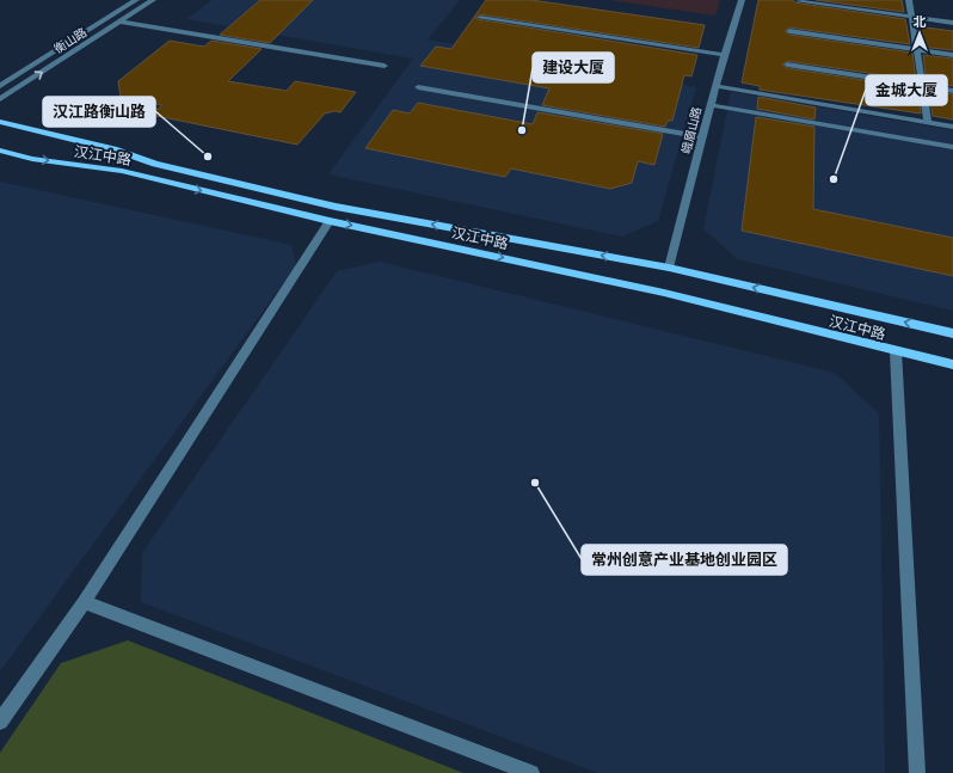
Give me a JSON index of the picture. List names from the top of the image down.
{
  "streets": {
    "main road": ["汉江中路"],
    "street": ["衡山路", "峨眉山路"]
  },
  "crossings": [
    ["峨眉山路", "汉江中路"]
  ],
  "places": [
    "建设大厦",
    "汉江路衡山路",
    "金城大厦",
    "常州创意产业基地创业园区"
  ],
  "north": "top"
}
